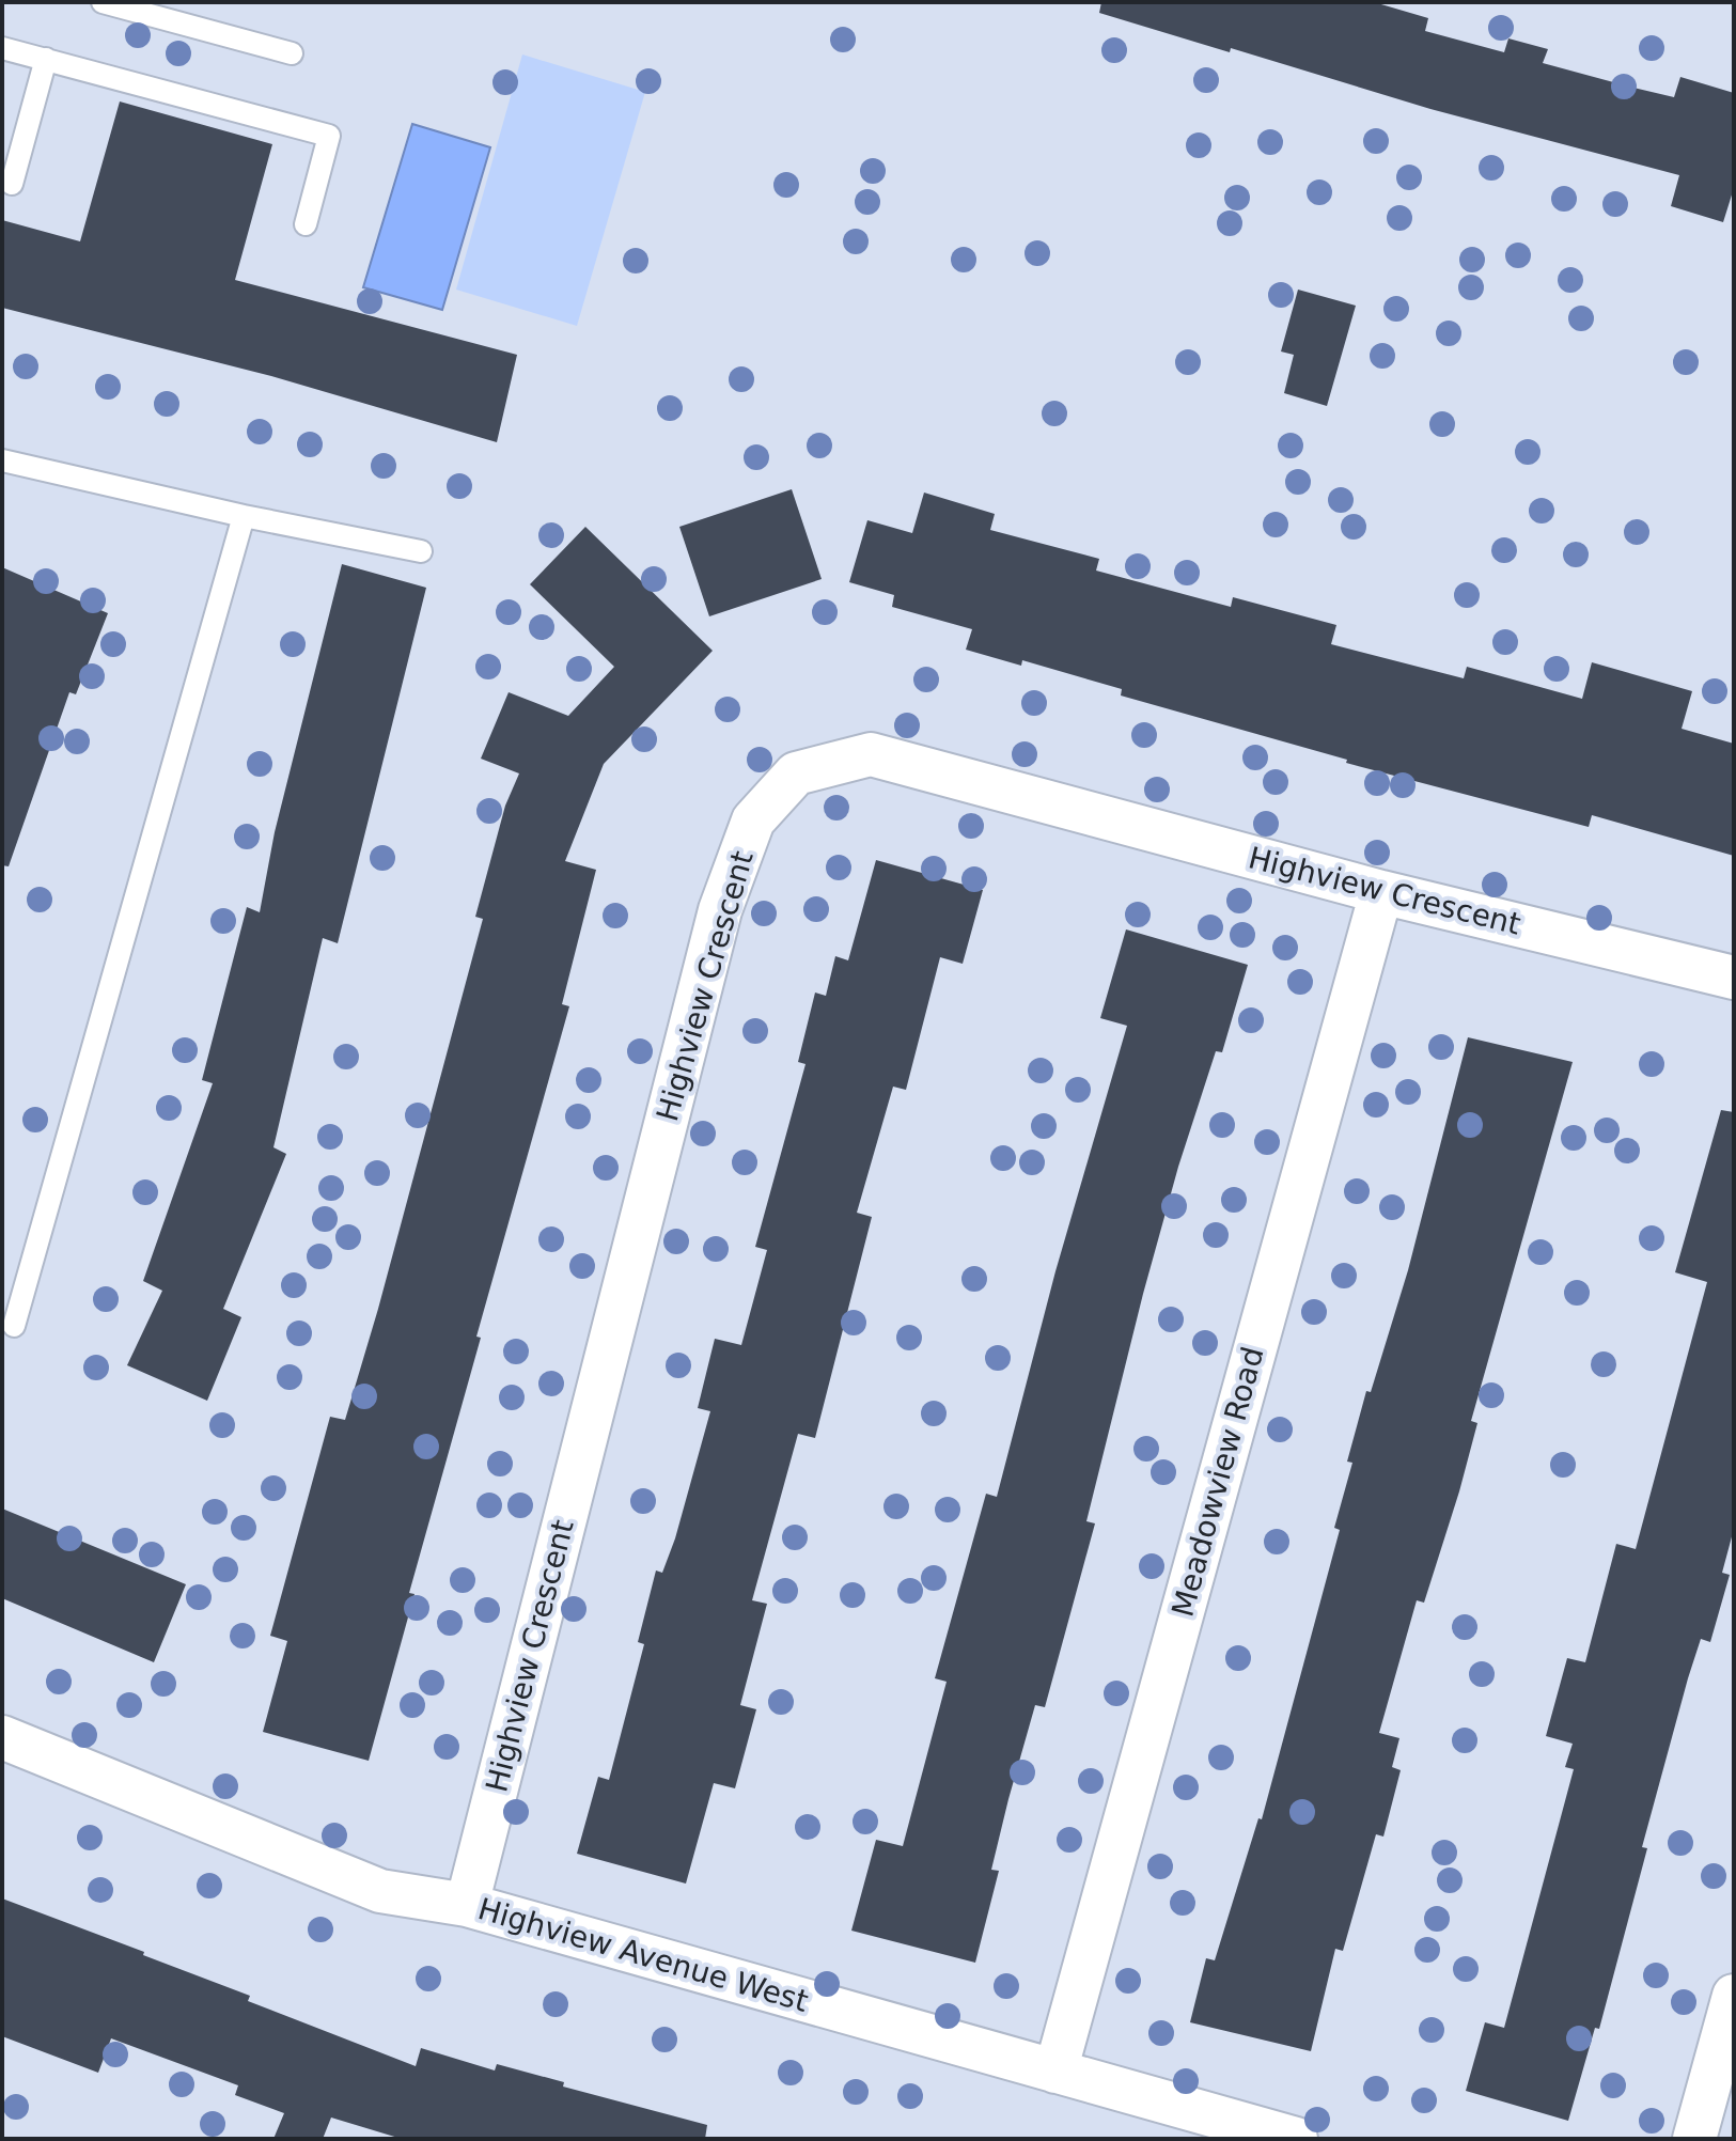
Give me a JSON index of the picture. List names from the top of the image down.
{
  "streets": {
    "street": ["Highview Crescent", "Meadowview Road", "Highview Avenue West"]
  },
  "crossings": [
    ["Highview Crescent", "Meadowview Road"],
    ["Highview Crescent", "Highview Avenue West"],
    ["Meadowview Road", "Highview Avenue West"]
  ]
}
